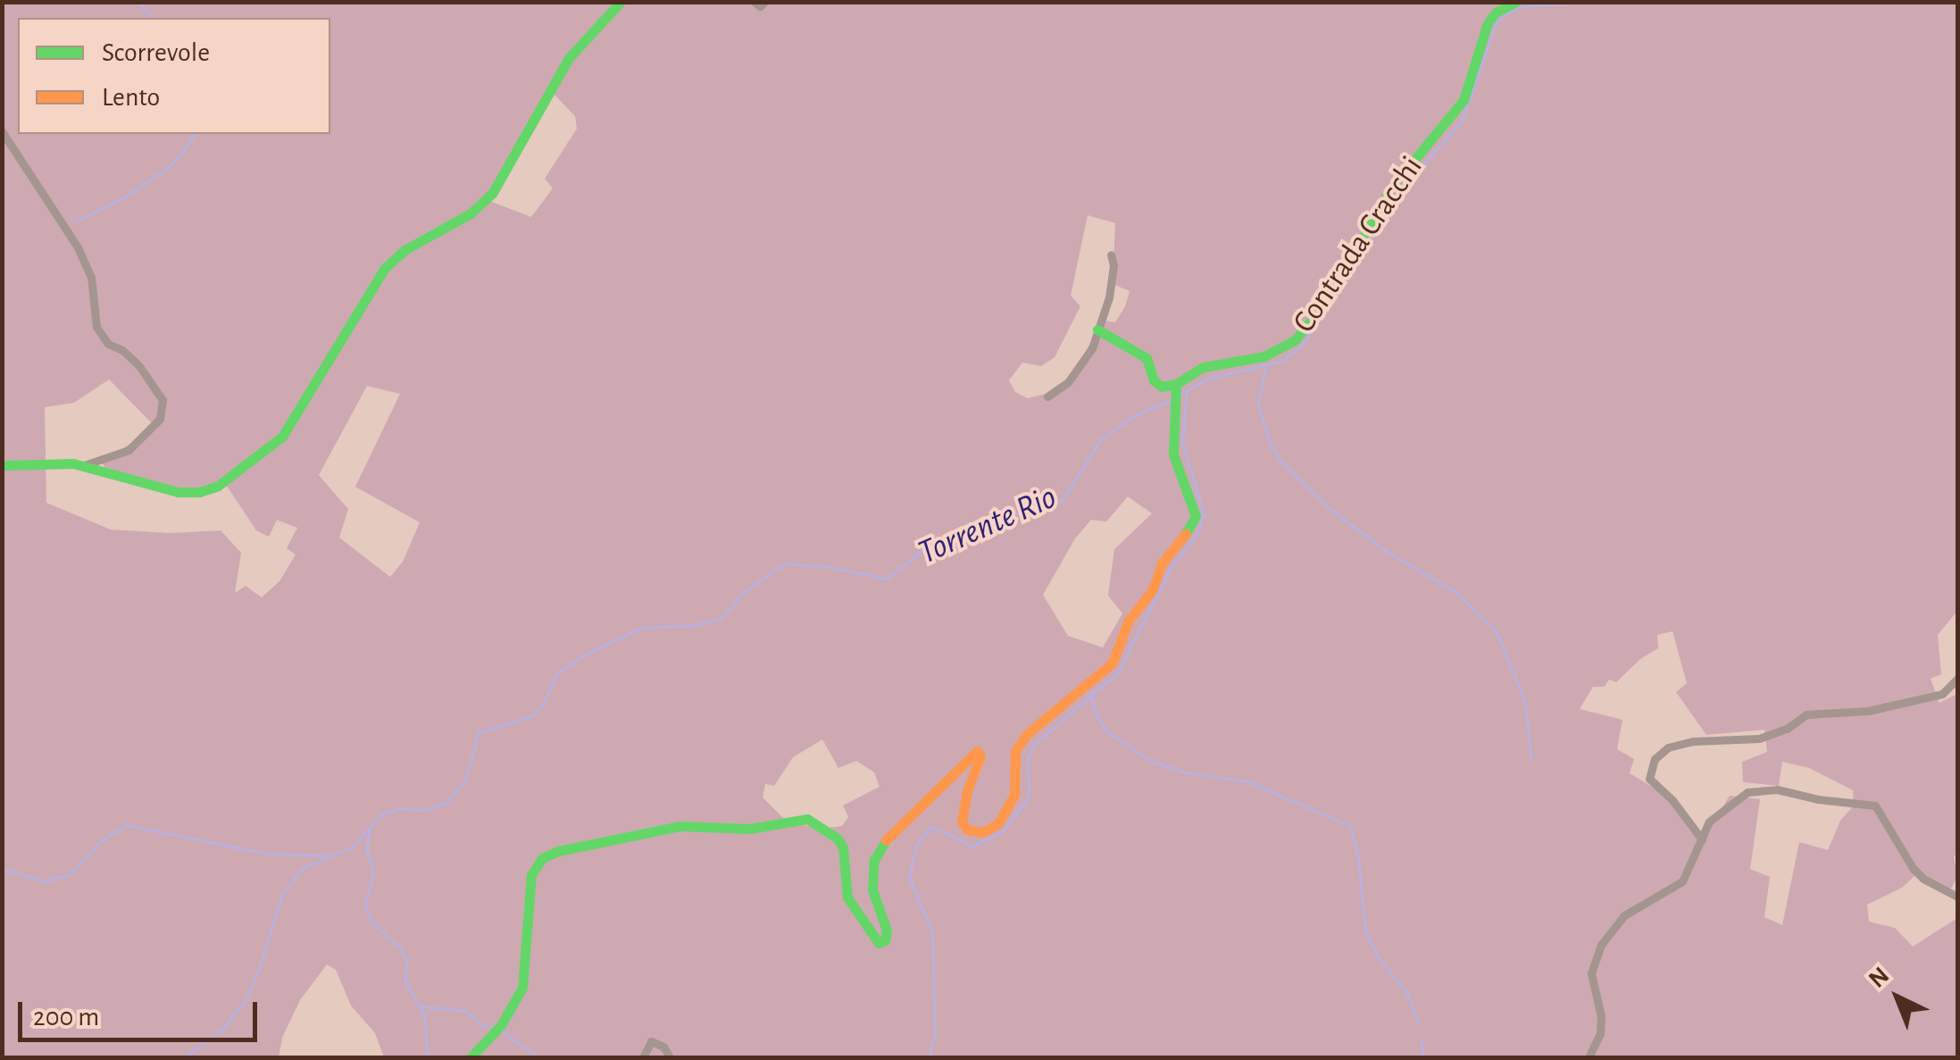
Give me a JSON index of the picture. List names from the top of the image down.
{
  "streets": {
    "street": ["Contrada Cracchi"]
  },
  "water": ["Torrente Rio"],
  "legend": ["Scorrevole", "Lento"],
  "scale_bar": "200 m",
  "north": "top left"
}
